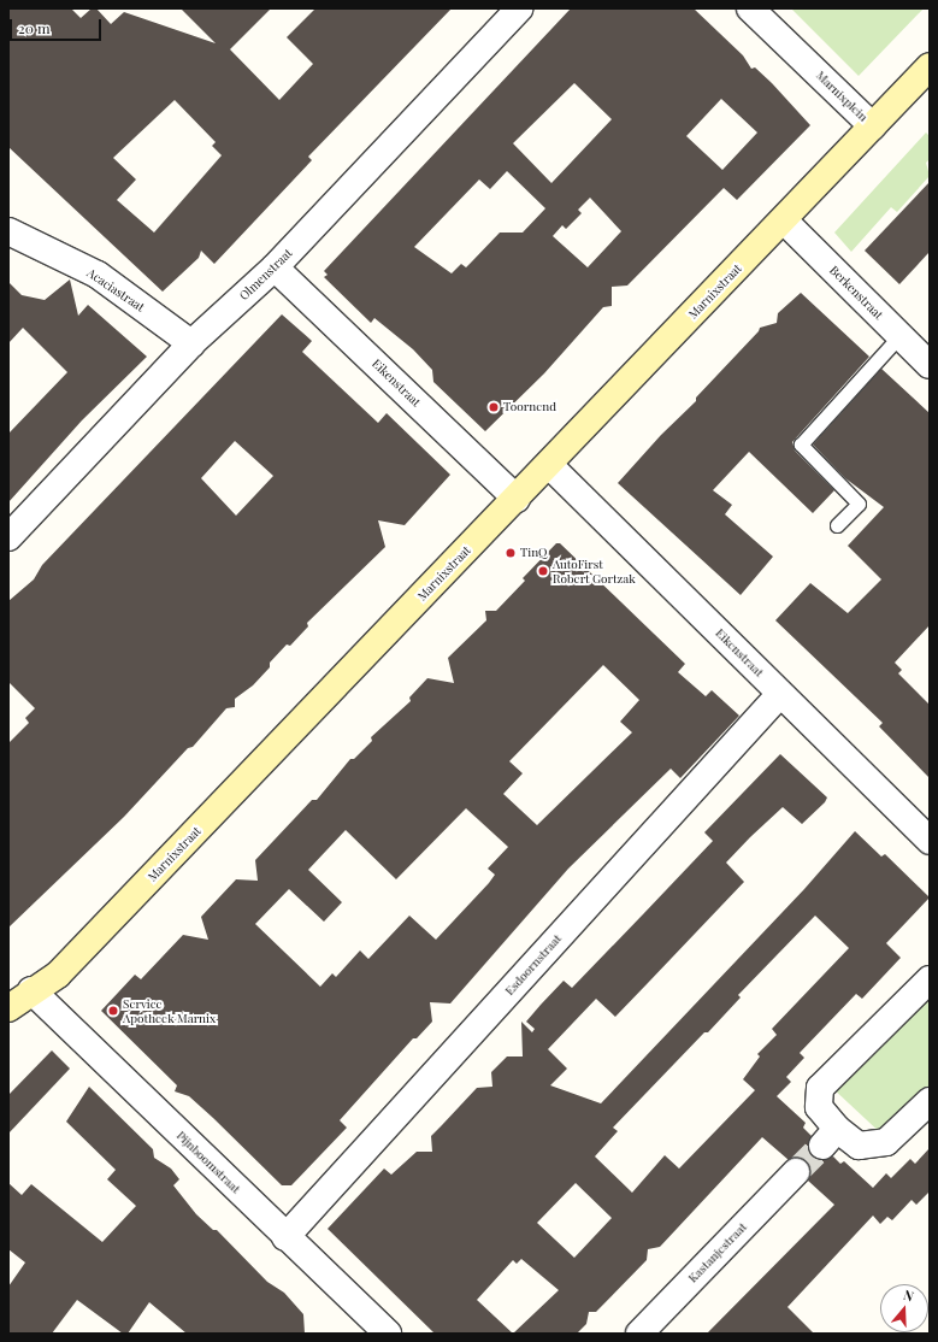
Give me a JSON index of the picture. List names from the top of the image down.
{
  "streets": {
    "street": [
      "Marnixplein",
      "Olmenstraat",
      "Acaciastraat",
      "Marnixstraat",
      "Berkenstraat",
      "Eikenstraat",
      "Esdoornstraat",
      "Pijnboomstraat",
      "Kastanjestraat"
    ]
  },
  "crossings": [
    ["Marnixplein", "Marnixstraat"],
    ["Olmenstraat", "Acaciastraat"],
    ["Olmenstraat", "Eikenstraat"],
    ["Marnixstraat", "Berkenstraat"],
    ["Marnixstraat", "Eikenstraat"],
    ["Marnixstraat", "Pijnboomstraat"],
    ["Eikenstraat", "Esdoornstraat"],
    ["Esdoornstraat", "Pijnboomstraat"]
  ],
  "places": [
    "Toornend",
    "TinQ",
    "AutoFirst Robert Gortzak",
    "Service Apotheek Marnix"
  ],
  "scale_bar": "20 m",
  "north": "top"
}
